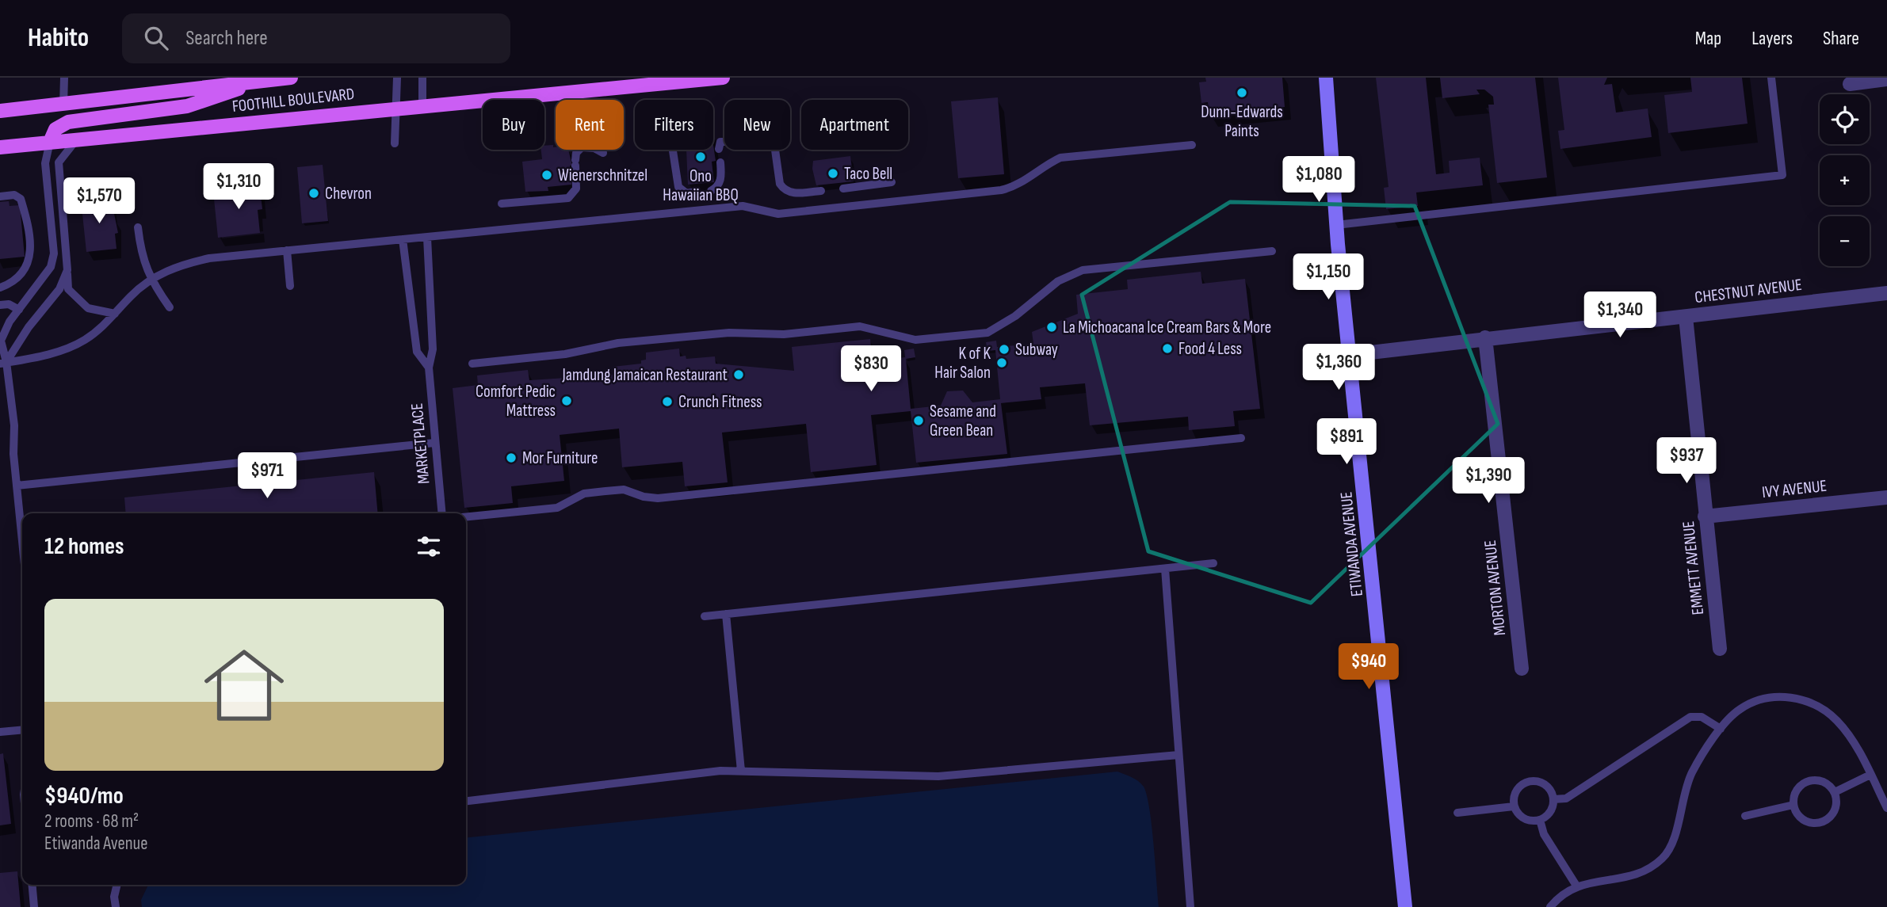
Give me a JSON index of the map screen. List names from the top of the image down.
{
  "streets": {
    "main road": ["FOOTHILL BOULEVARD", "ETIWANDA AVENUE"],
    "street": [
      "CHESTNUT AVENUE",
      "IVY AVENUE",
      "EMMETT AVENUE",
      "MORTON AVENUE"
    ],
    "lane": ["MARKETPLACE"]
  },
  "crossings": [
    ["CHESTNUT AVENUE", "ETIWANDA AVENUE"],
    ["CHESTNUT AVENUE", "EMMETT AVENUE"],
    ["CHESTNUT AVENUE", "MORTON AVENUE"],
    ["IVY AVENUE", "EMMETT AVENUE"]
  ],
  "places": [
    "Dunn-Edwards Paints",
    "Ono Hawaiian BBQ",
    "Taco Bell",
    "Wienerschnitzel",
    "Chevron",
    "La Michoacana Ice Cream Bars & More",
    "Food 4 Less",
    "Subway",
    "K of K Hair Salon",
    "Jamdung Jamaican Restaurant",
    "Comfort Pedic Mattress",
    "Crunch Fitness",
    "Sesame and Green Bean",
    "Mor Furniture"
  ],
  "page": {
    "header": "Habito",
    "search": "Search here",
    "nav": ["Map", "Layers", "Share"],
    "map_buttons": ["+", "−"],
    "chip": [
      "Buy",
      "Rent",
      "Filters",
      "New",
      "Apartment"
    ],
    "price": [
      "$1,080",
      "$1,310",
      "$1,570",
      "$1,150",
      "$1,340",
      "$1,360",
      "$830",
      "$891",
      "$937",
      "$971",
      "$1,390",
      "$940"
    ],
    "heading": "12 homes",
    "list": [
      {
        "name": "$940/mo",
        "note": "2 rooms · 68 m² · Etiwanda Avenue"
      }
    ]
  }
}
